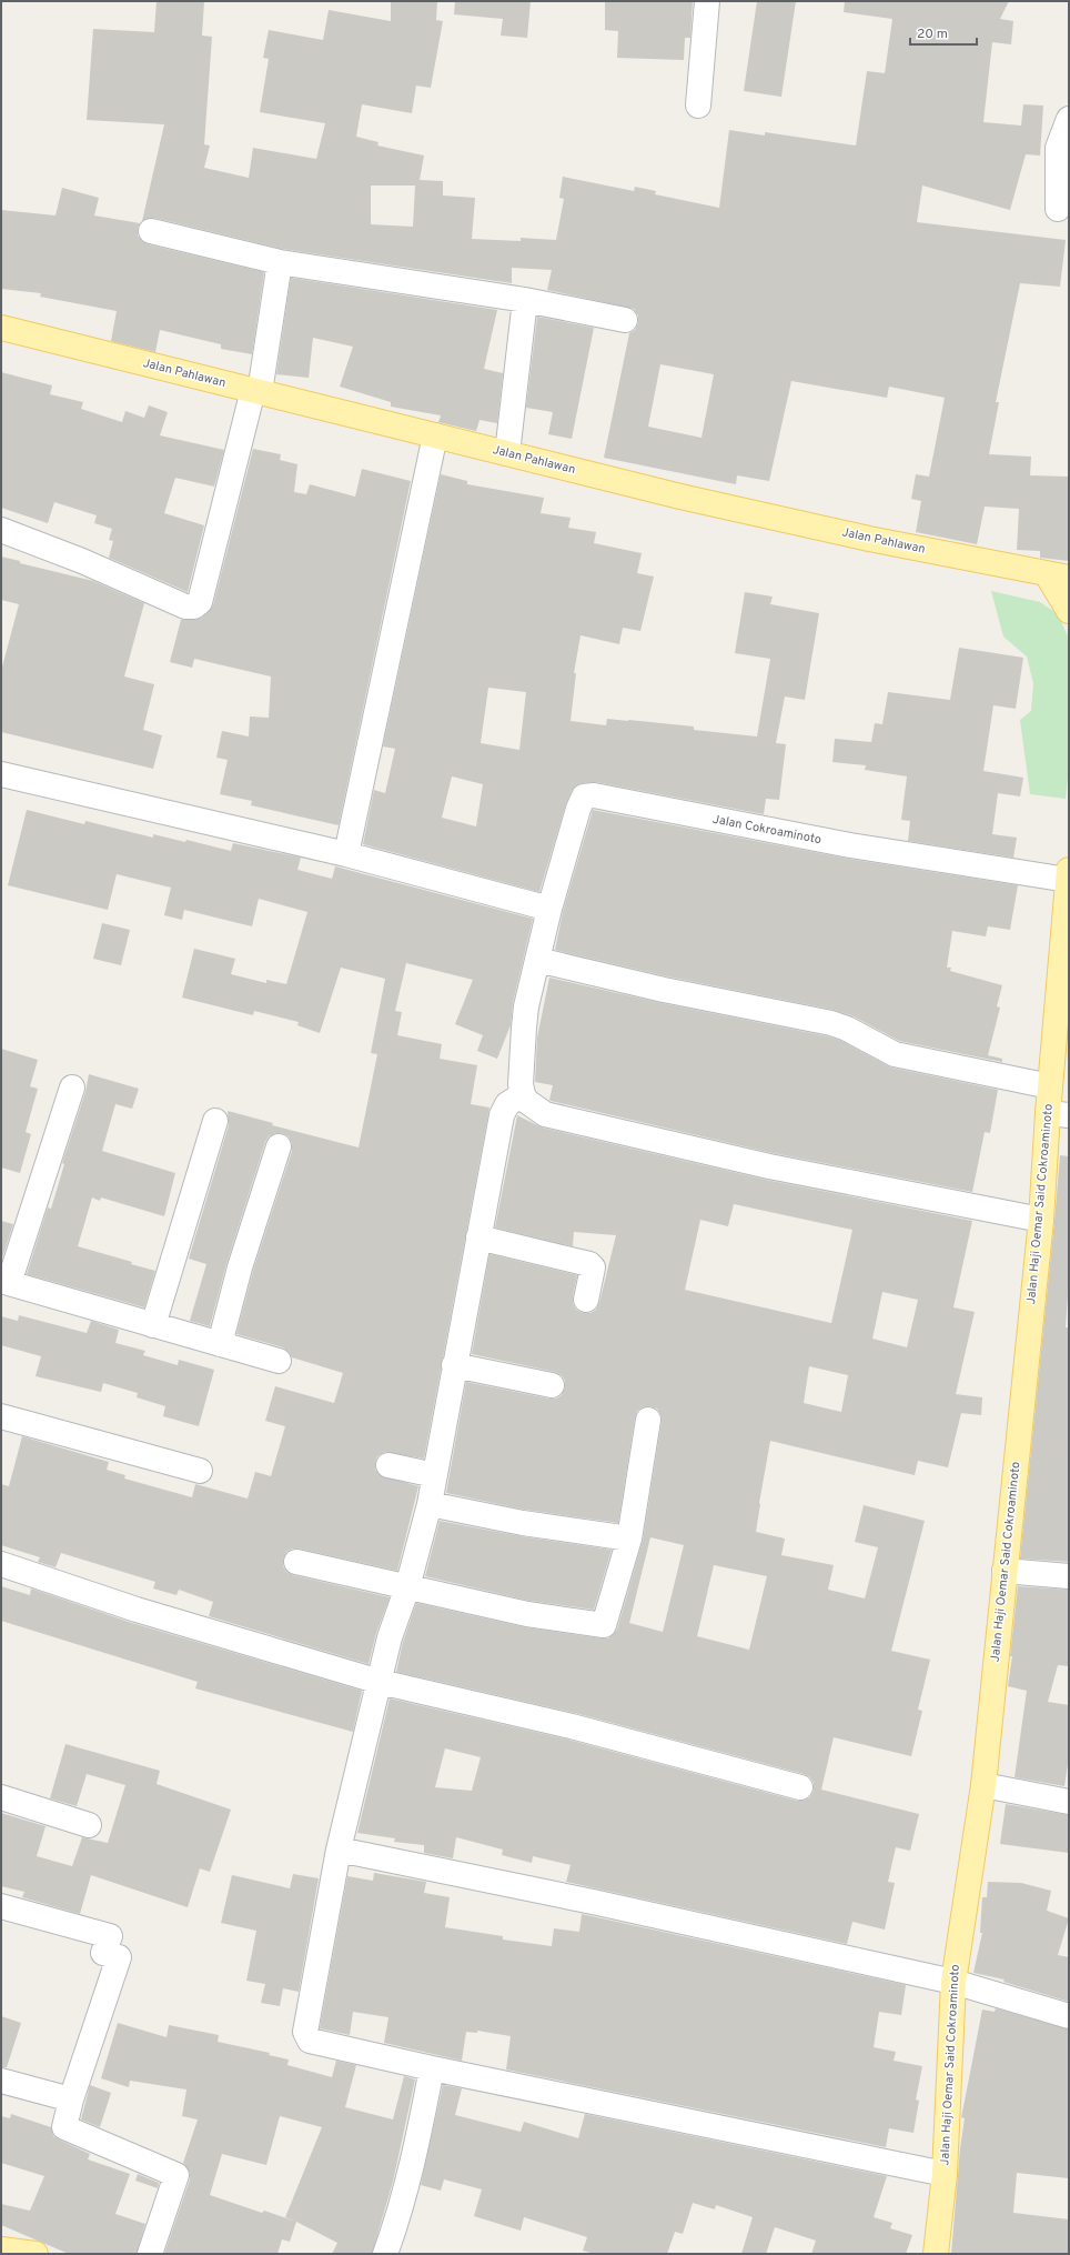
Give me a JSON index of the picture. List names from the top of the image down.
{
  "streets": {
    "main road": ["Jalan Pahlawan", "Jalan Haji Oemar Said Cokroaminoto"],
    "street": ["Jalan Cokroaminoto"]
  },
  "crossings": [
    ["Jalan Cokroaminoto", "Jalan Haji Oemar Said Cokroaminoto"]
  ],
  "scale_bar": "20 m"
}
